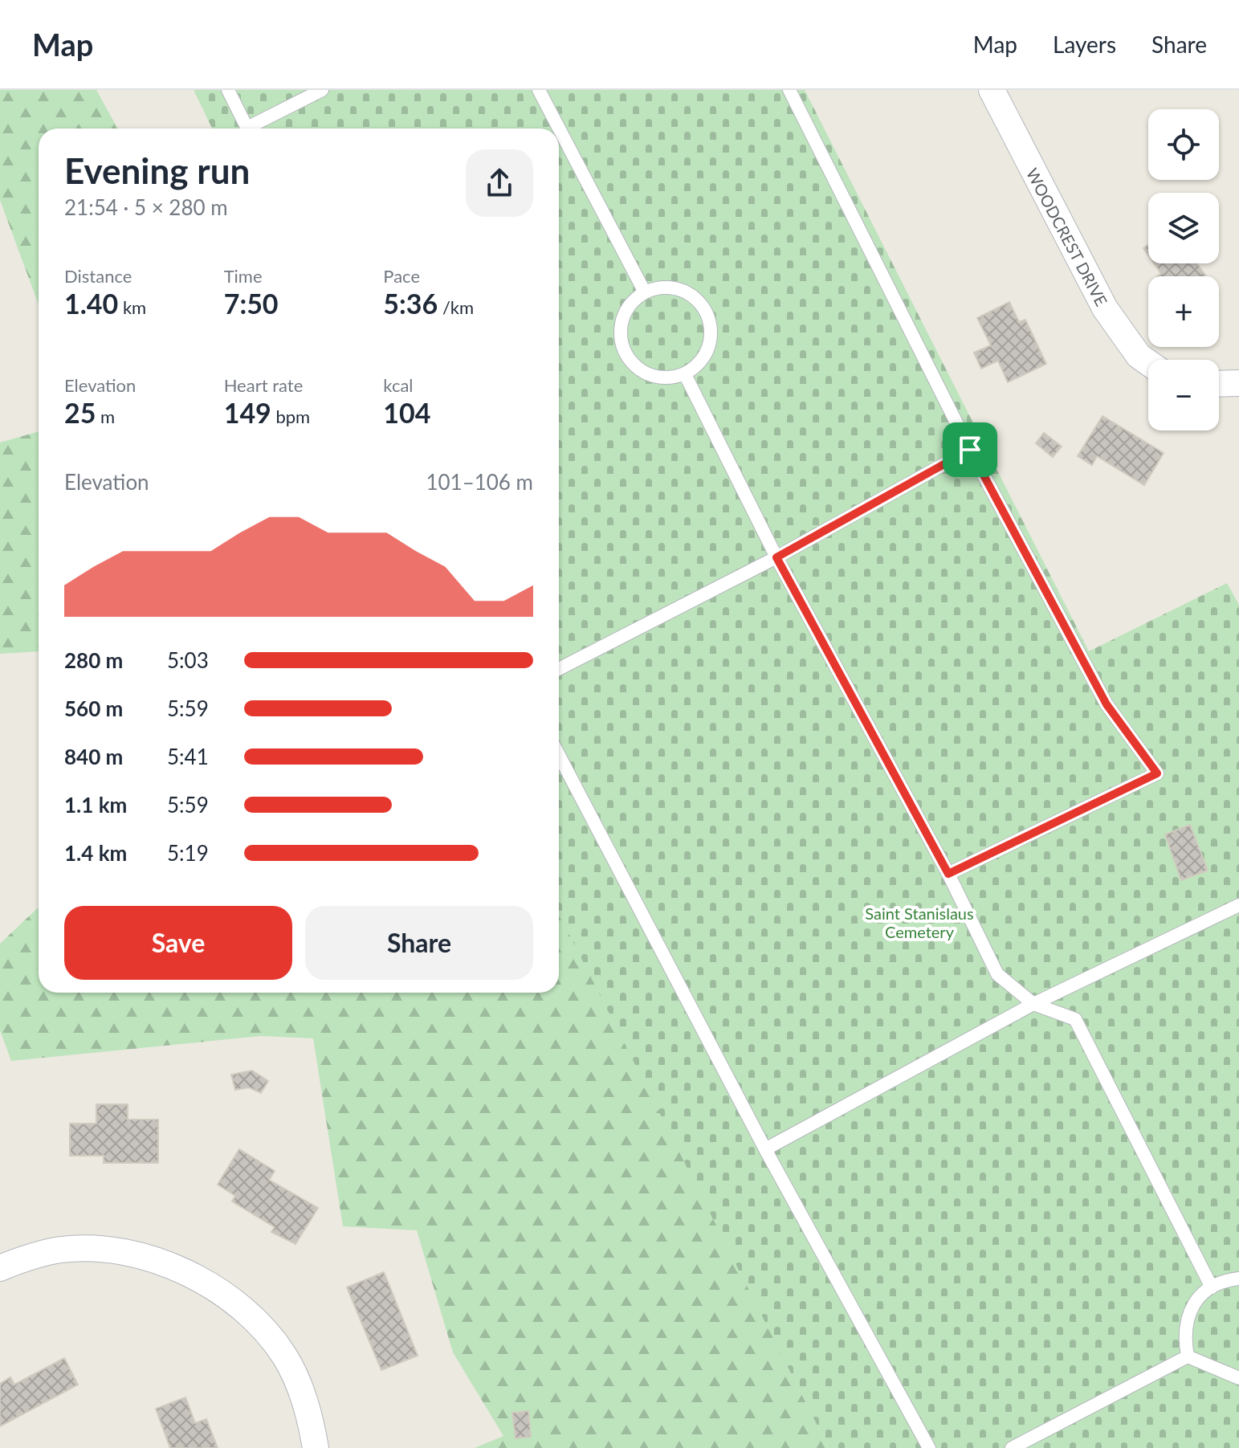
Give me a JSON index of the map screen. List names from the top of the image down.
{
  "streets": {
    "street": ["WOODCREST DRIVE"]
  },
  "parks": ["Saint Stanislaus Cemetery"],
  "page": {
    "header": "Map",
    "nav": ["Map", "Layers", "Share"],
    "map_buttons": ["+", "−"],
    "heading": ["Evening run", "21:54 · 5 × 280 m"],
    "stats": [
      ["Distance", "1.40 km"],
      ["Time", "7:50"],
      ["Pace", "5:36 /km"],
      ["Elevation", "25 m"],
      ["Heart rate", "149 bpm"],
      ["kcal", "104"]
    ],
    "chart": ["Elevation", "101–106 m"],
    "list": [
      {
        "name": "280 m",
        "note": "5:03"
      },
      {
        "name": "560 m",
        "note": "5:59"
      },
      {
        "name": "840 m",
        "note": "5:41"
      },
      {
        "name": "1.1 km",
        "note": "5:59"
      },
      {
        "name": "1.4 km",
        "note": "5:19"
      }
    ],
    "buttons": ["Save", "Share"]
  }
}
